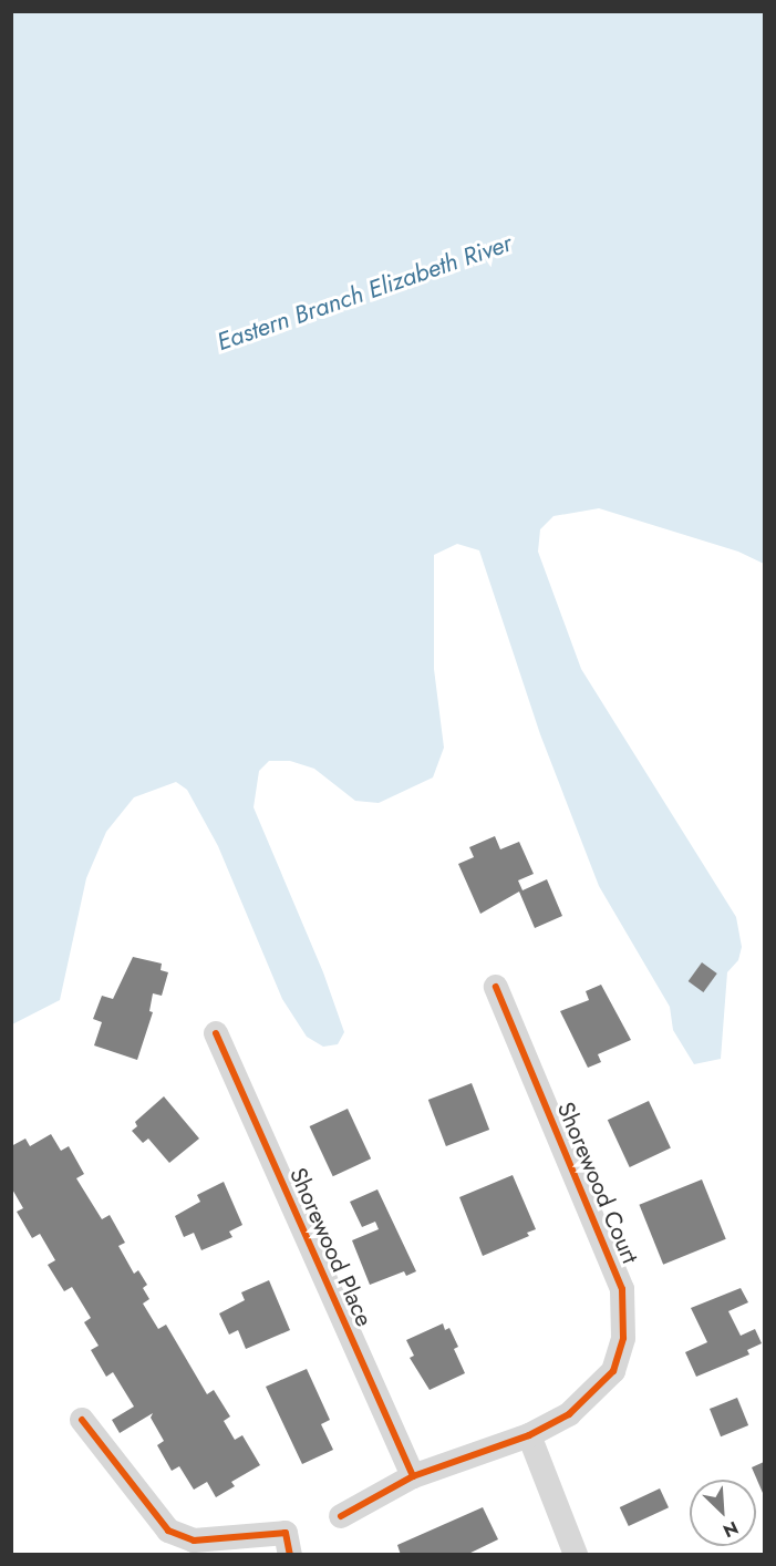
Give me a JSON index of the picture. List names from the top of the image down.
{
  "streets": {
    "street": ["Shorewood Court", "Shorewood Place"]
  },
  "crossings": [
    ["Shorewood Court", "Shorewood Place"]
  ],
  "water": ["Eastern Branch Elizabeth River"],
  "north": "bottom right"
}
